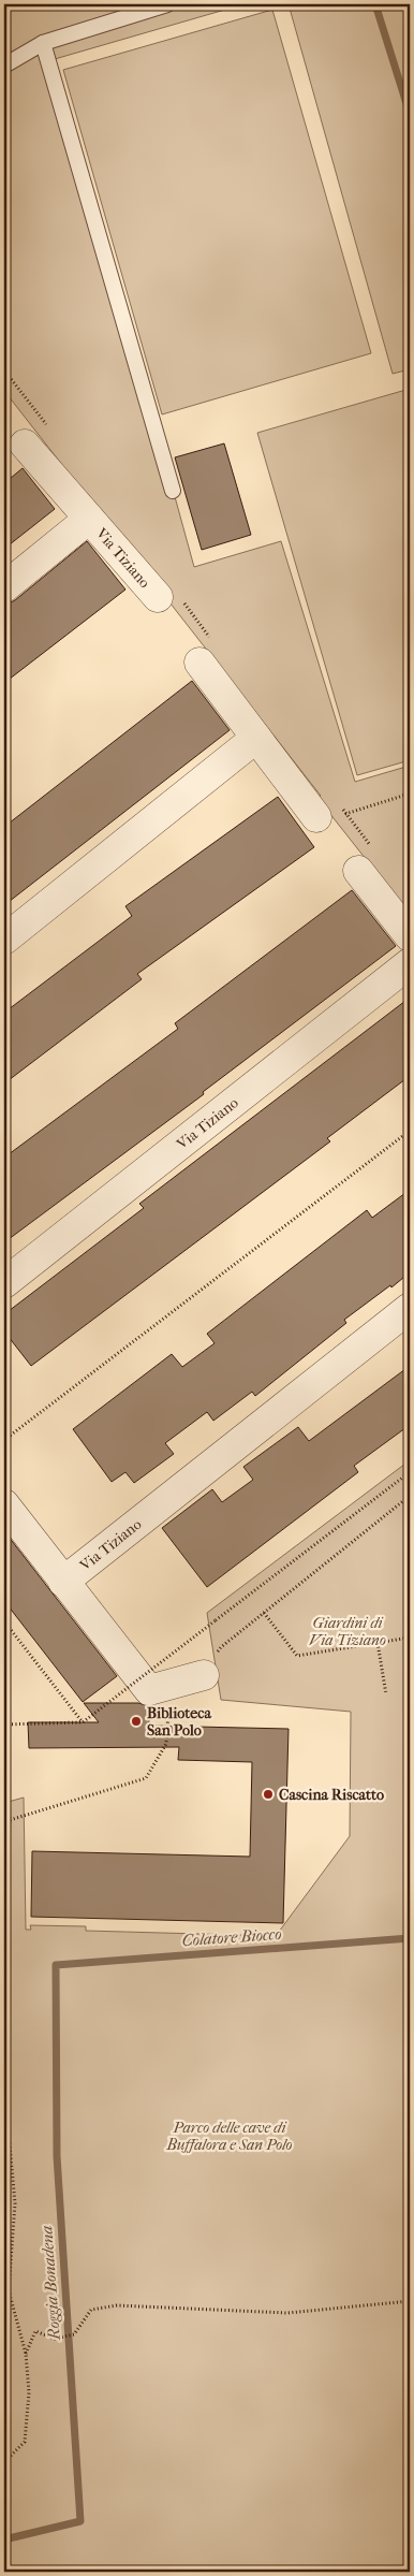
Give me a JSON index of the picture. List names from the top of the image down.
{
  "streets": {
    "street": ["Via Tiziano"]
  },
  "water": ["Colatore Biocco", "Roggia Bonadena"],
  "parks": ["Giardini di Via Tiziano", "Parco delle cave di Buffalora e San Polo"],
  "places": ["Biblioteca San Polo", "Cascina Riscatto"]
}
